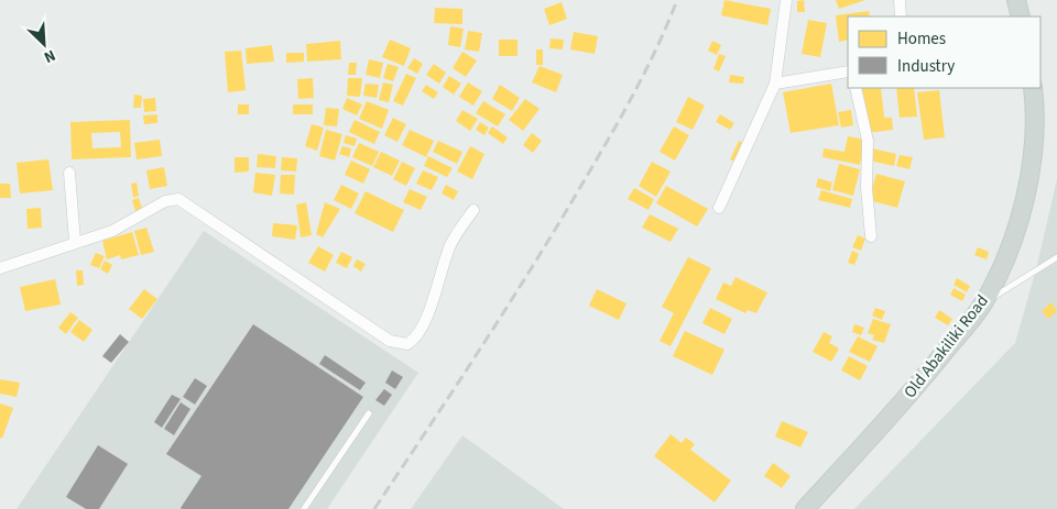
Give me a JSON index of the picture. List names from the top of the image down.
{
  "streets": {
    "main road": ["Old Abakiliki Road"]
  },
  "legend": ["Homes", "Industry"],
  "north": "bottom right"
}
